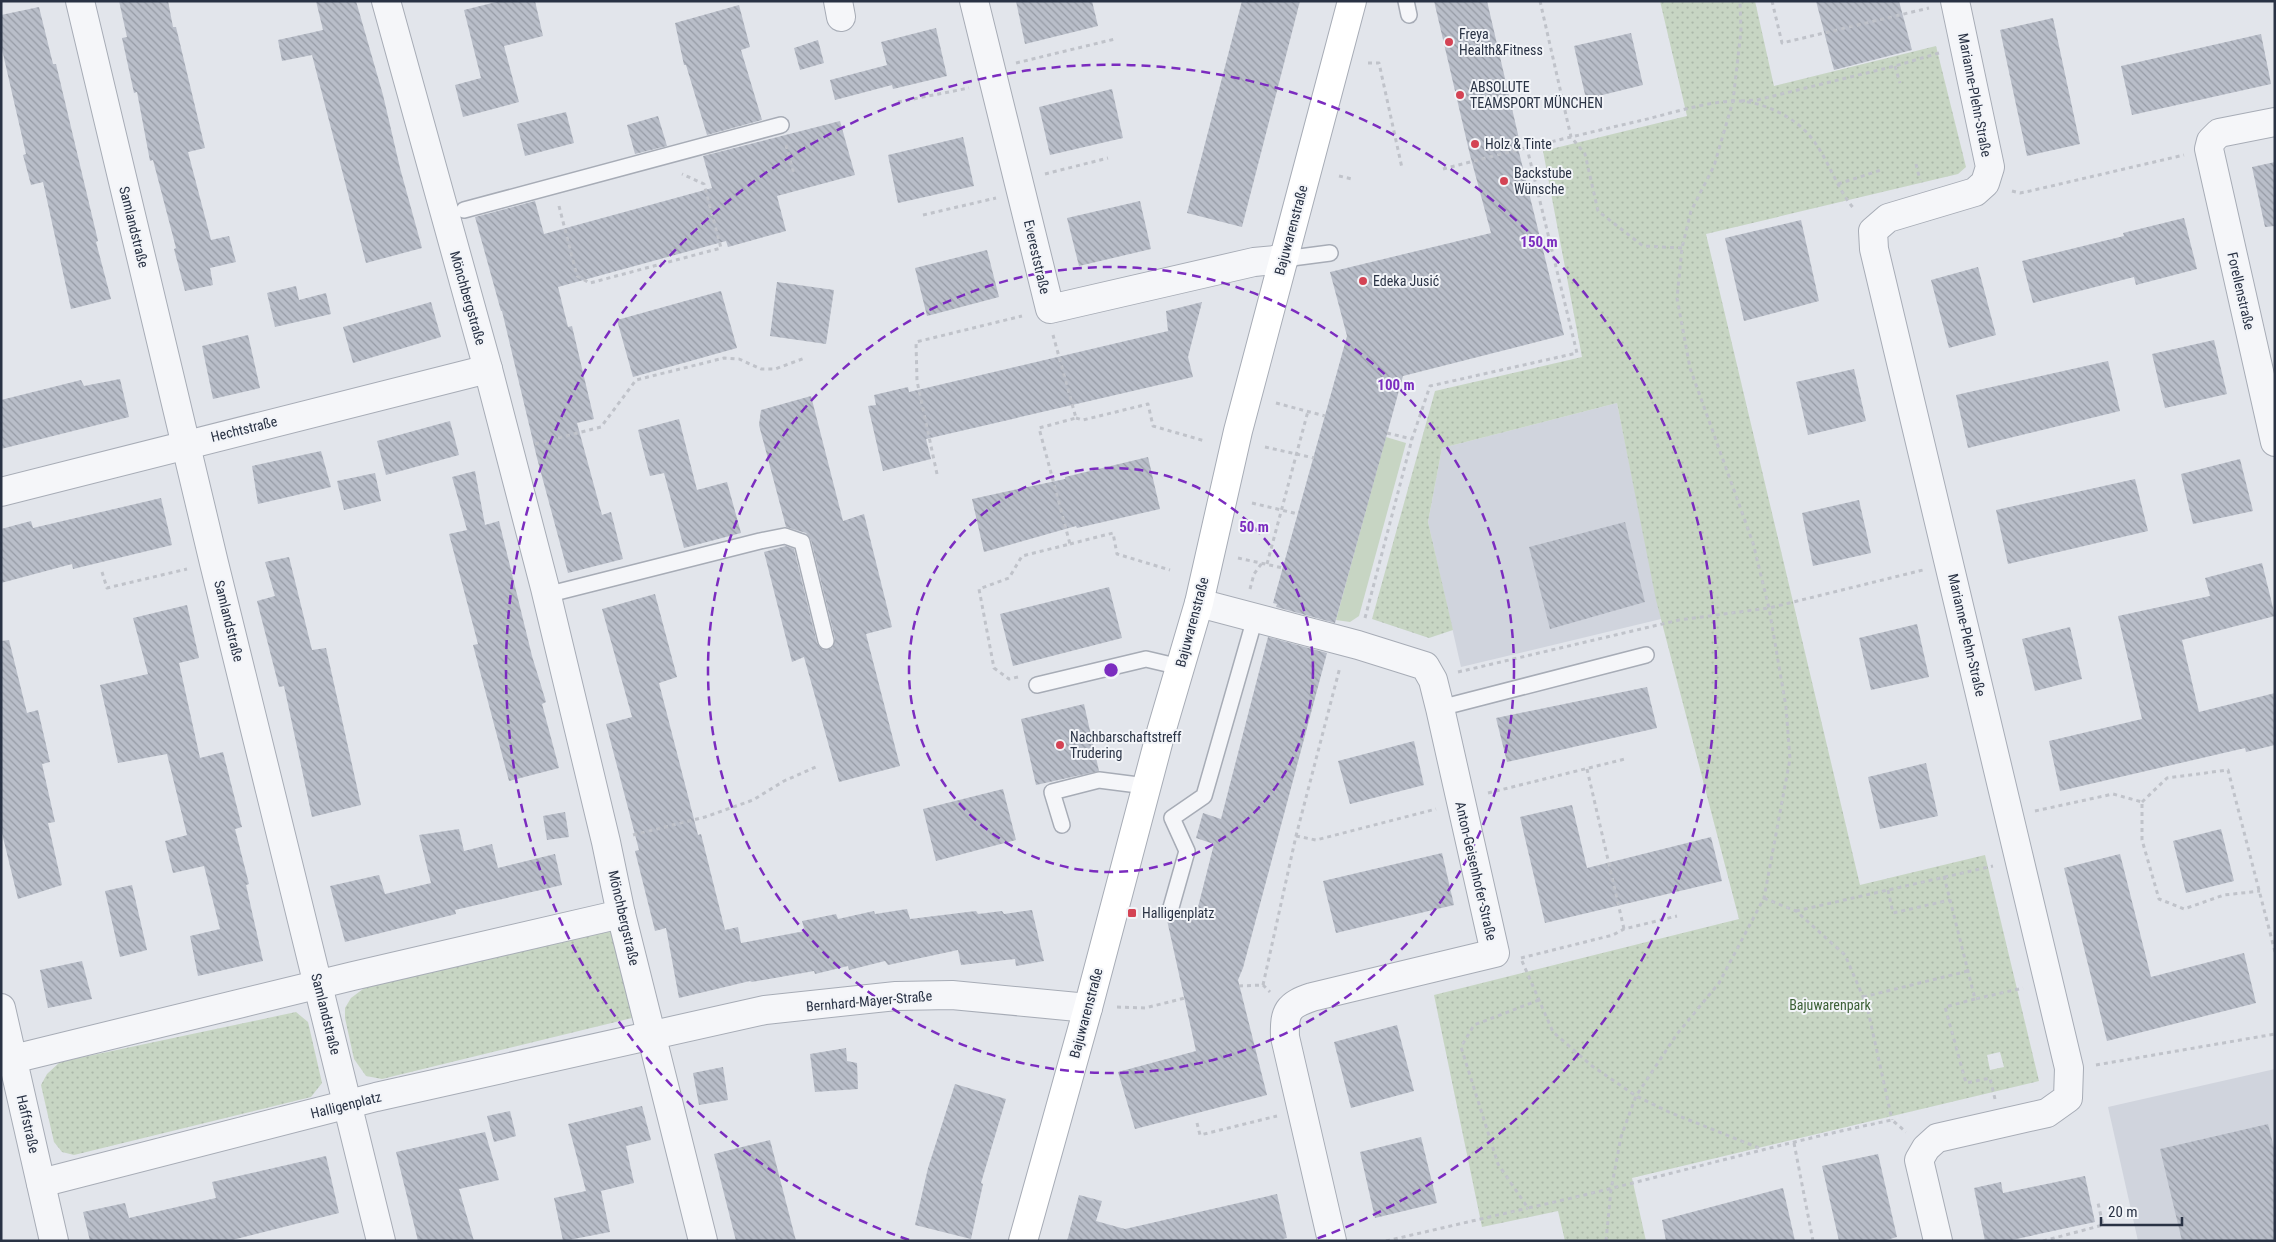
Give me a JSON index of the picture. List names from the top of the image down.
{
  "streets": {
    "main road": ["Bajuwarenstraße"],
    "street": [
      "Marianne-Plehn-Straße",
      "Samlandstraße",
      "Evereststraße",
      "Forellenstraße",
      "Mönchbergstraße",
      "Hechtstraße",
      "Anton-Geisenhofer-Straße",
      "Bernhard-Mayer-Straße",
      "Halligenplatz",
      "Haffstraße"
    ]
  },
  "crossings": [
    ["Samlandstraße", "Hechtstraße"],
    ["Samlandstraße", "Halligenplatz"],
    ["Bajuwarenstraße", "Evereststraße"],
    ["Bajuwarenstraße", "Anton-Geisenhofer-Straße"],
    ["Bajuwarenstraße", "Bernhard-Mayer-Straße"],
    ["Mönchbergstraße", "Hechtstraße"],
    ["Mönchbergstraße", "Bernhard-Mayer-Straße"],
    ["Mönchbergstraße", "Halligenplatz"],
    ["Bernhard-Mayer-Straße", "Halligenplatz"],
    ["Halligenplatz", "Haffstraße"]
  ],
  "parks": ["Bajuwarenpark"],
  "places": {
    "other": [
      "Freya Health&Fitness",
      "ABSOLUTE TEAMSPORT MÜNCHEN",
      "Holz & Tinte",
      "Backstube Wünsche",
      "Edeka Jusić",
      "Nachbarschaftstreff Trudering"
    ],
    "transit": ["Halligenplatz"]
  },
  "scale_bar": "20 m",
  "rings": ["150 m", "100 m", "50 m"]
}
